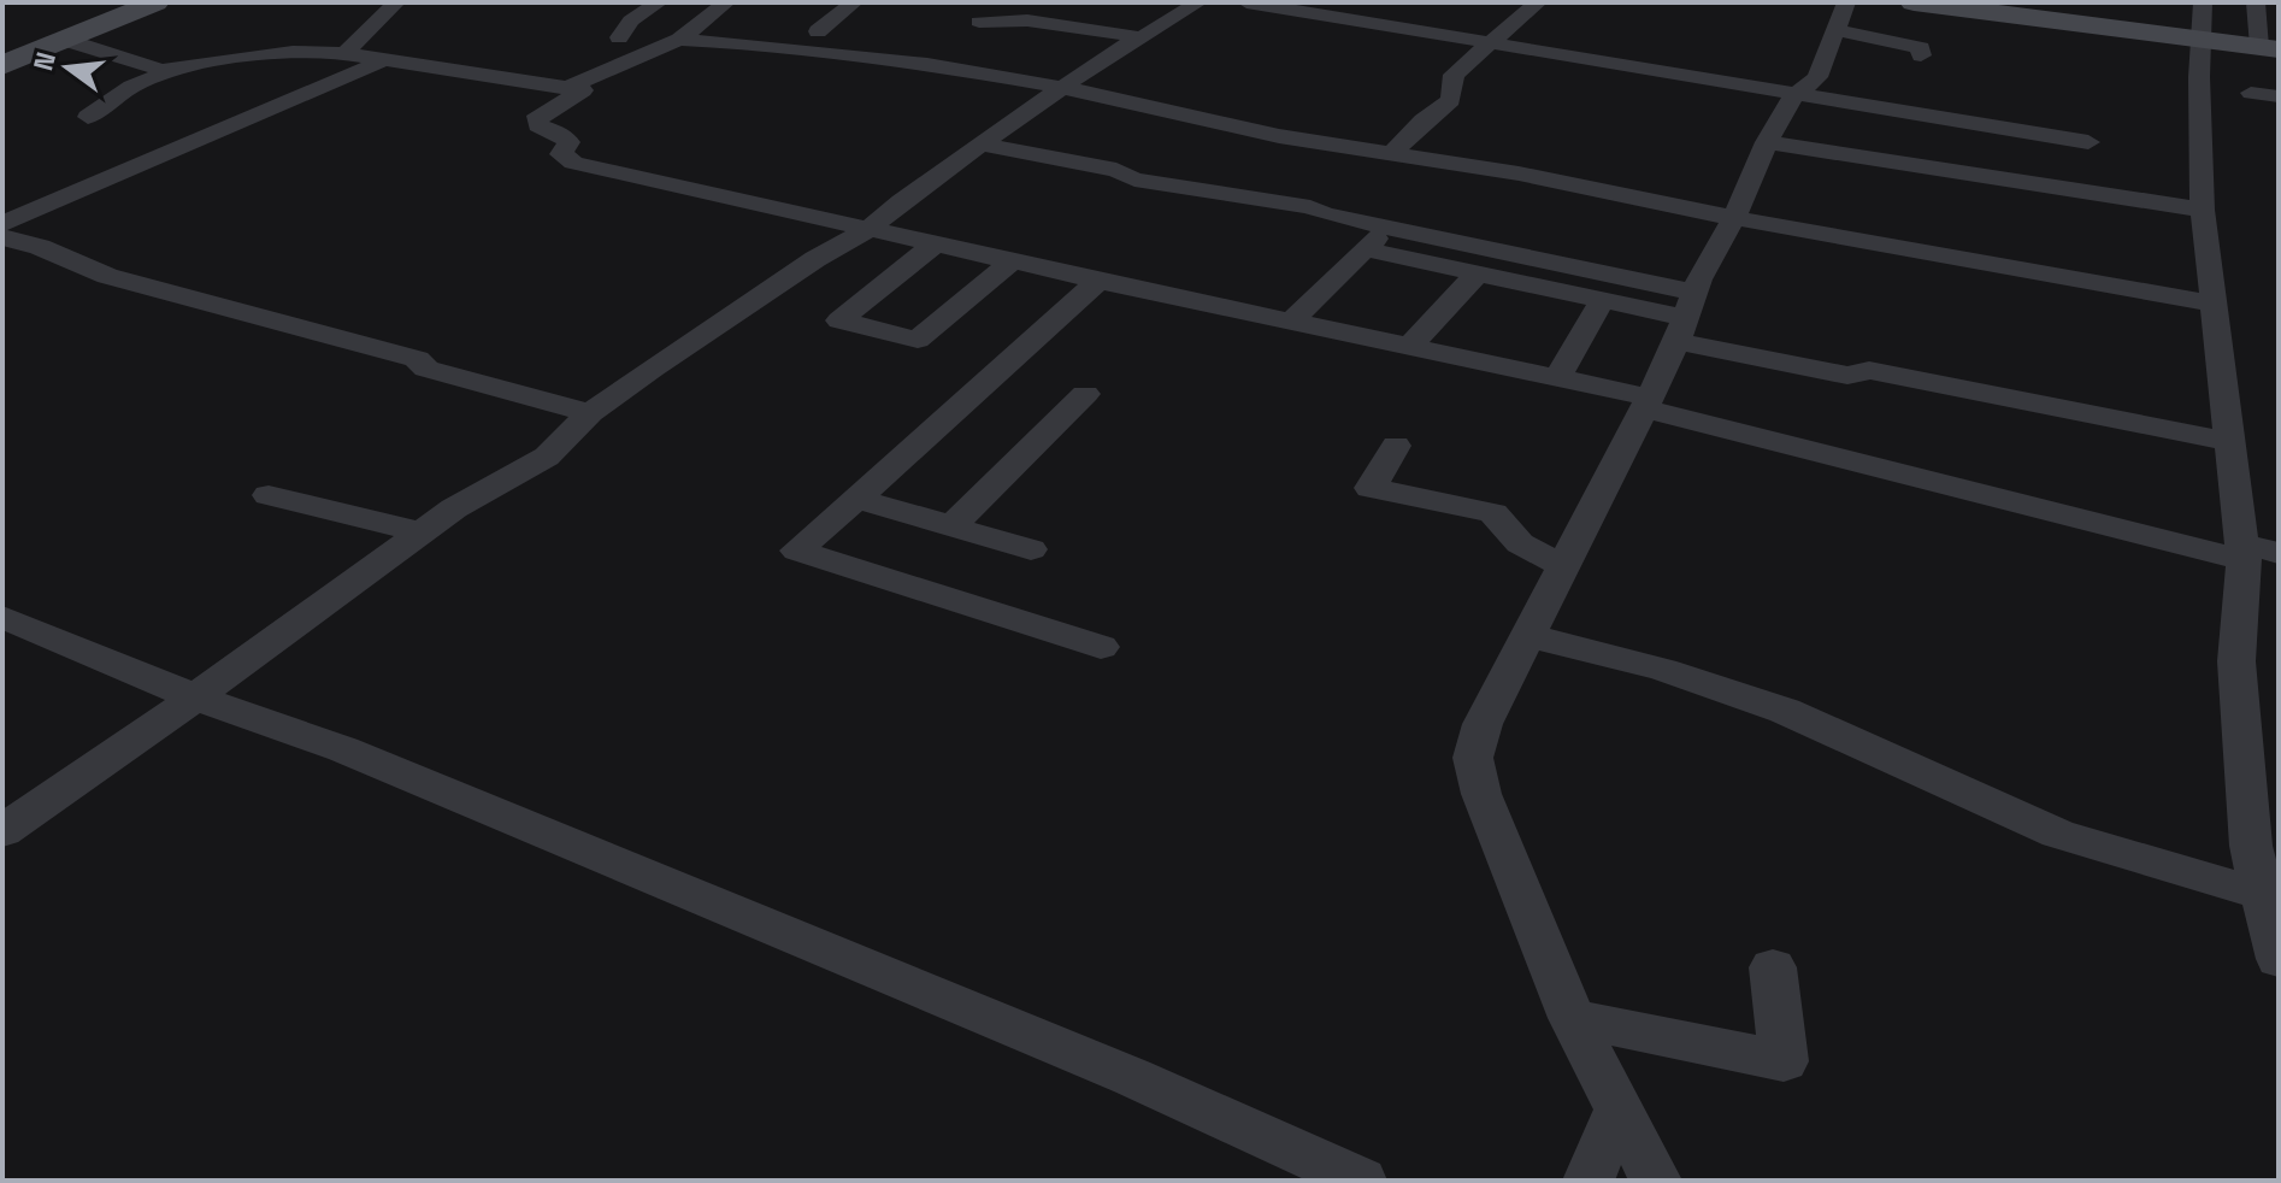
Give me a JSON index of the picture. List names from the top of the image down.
{
  "north": "left"
}
